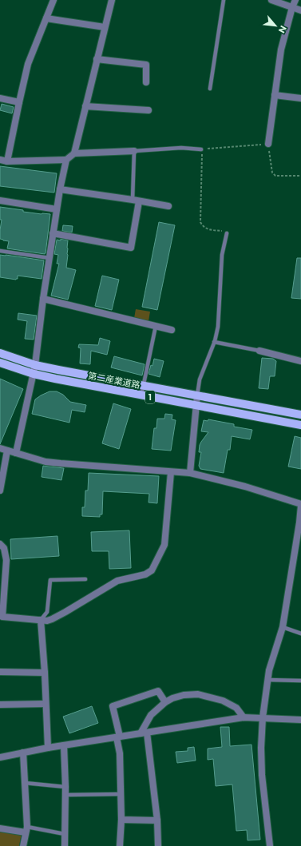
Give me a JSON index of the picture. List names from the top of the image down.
{
  "streets": {
    "main road": ["第二産業道路", "1"]
  },
  "north": "bottom right"
}
